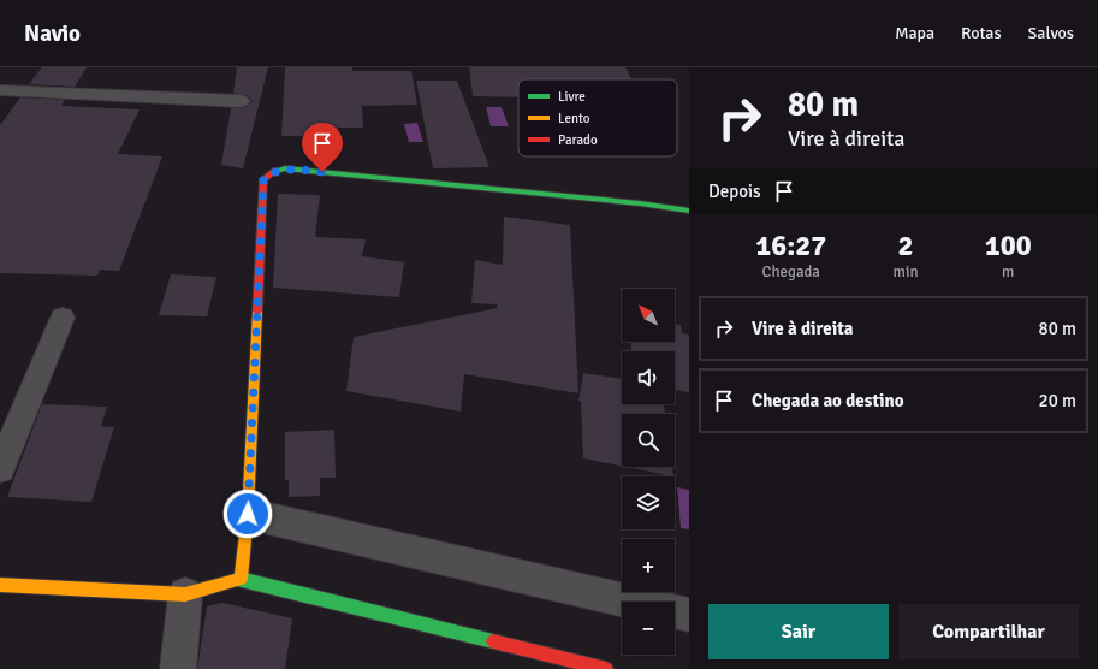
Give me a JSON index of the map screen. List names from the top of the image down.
{
  "legend": ["Livre", "Lento", "Parado"],
  "north": "top left",
  "page": {
    "header": "Navio",
    "nav": ["Mapa", "Rotas", "Salvos"],
    "turn": ["80 m", "Vire à direita"],
    "then": "Depois",
    "eta": [
      "16:27",
      "Chegada",
      "2",
      "min",
      "100",
      "m"
    ],
    "map_buttons": ["+", "−"],
    "list": [
      {
        "name": "Vire à direita",
        "value": "80 m"
      },
      {
        "name": "Chegada ao destino",
        "value": "20 m"
      }
    ],
    "buttons": ["Sair", "Compartilhar"]
  }
}
